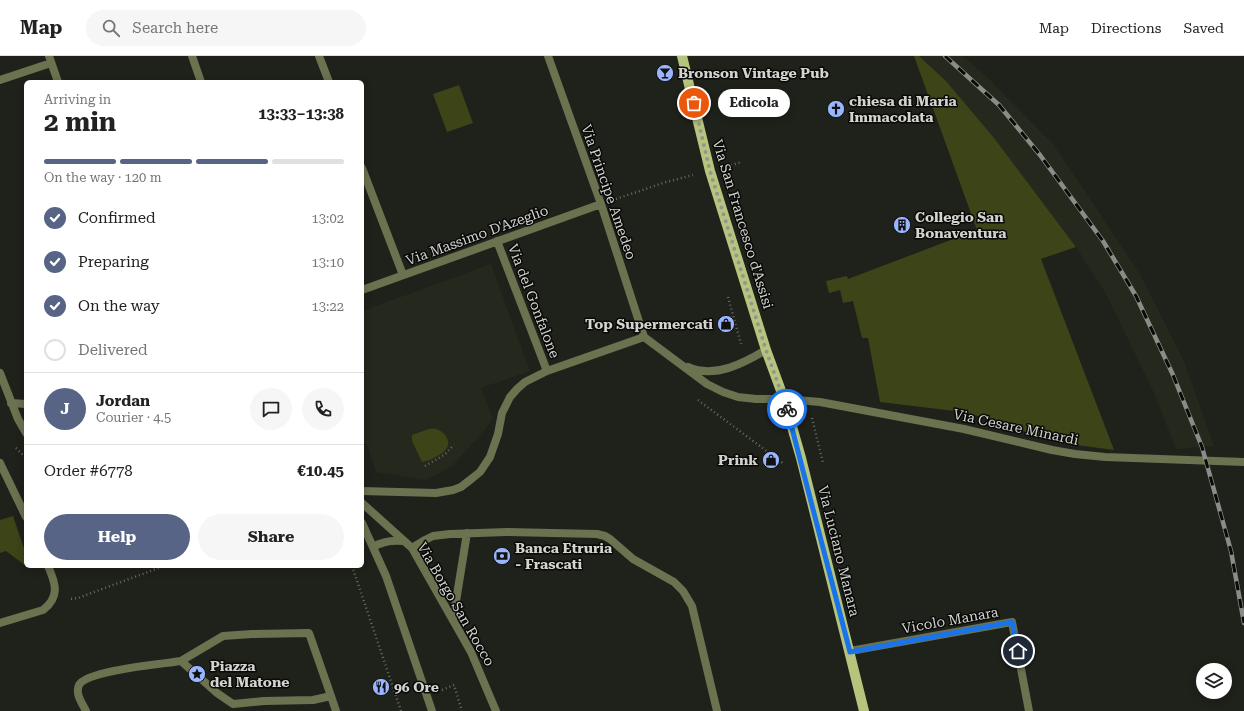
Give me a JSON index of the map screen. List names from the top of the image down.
{
  "streets": {
    "main road": ["Via San Francesco d'Assisi", "Via Luciano Manara"],
    "street": [
      "Via Principe Amedeo",
      "Via Massimo D'Azeglio",
      "Via del Gonfalone",
      "Via Cesare Minardi",
      "Via Borgo San Rocco",
      "Vicolo Manara"
    ]
  },
  "crossings": [
    ["Via Principe Amedeo", "Via Massimo D'Azeglio"],
    ["Via San Francesco d'Assisi", "Via Cesare Minardi"],
    ["Via San Francesco d'Assisi", "Via Luciano Manara"],
    ["Via Massimo D'Azeglio", "Via del Gonfalone"],
    ["Via Cesare Minardi", "Via Luciano Manara"],
    ["Via Luciano Manara", "Vicolo Manara"]
  ],
  "places": {
    "bar": ["Bronson Vintage Pub"],
    "other": ["Edicola"],
    "church": ["chiesa di Maria Immacolata"],
    "building": ["Collegio San Bonaventura"],
    "shop": ["Top Supermercati", "Prink"],
    "bank": ["Banca Etruria - Frascati"],
    "place": ["Piazza del Matone"],
    "restaurant": ["96 Ore"]
  },
  "page": {
    "header": "Map",
    "search": "Search here",
    "nav": ["Map", "Directions", "Saved"],
    "heading": ["2 min", "Arriving in", "13:33–13:38"],
    "panel": [
      "Jordan",
      "Courier · 4.5",
      "Order #6778",
      "€10.45"
    ],
    "bubble": "Edicola",
    "bar": "On the way · 120 m",
    "list": [
      ["Confirmed", "13:02"],
      ["Preparing", "13:10"],
      ["On the way", "13:22"],
      "Delivered"
    ],
    "round": "J",
    "buttons": ["Help", "Share"]
  }
}
